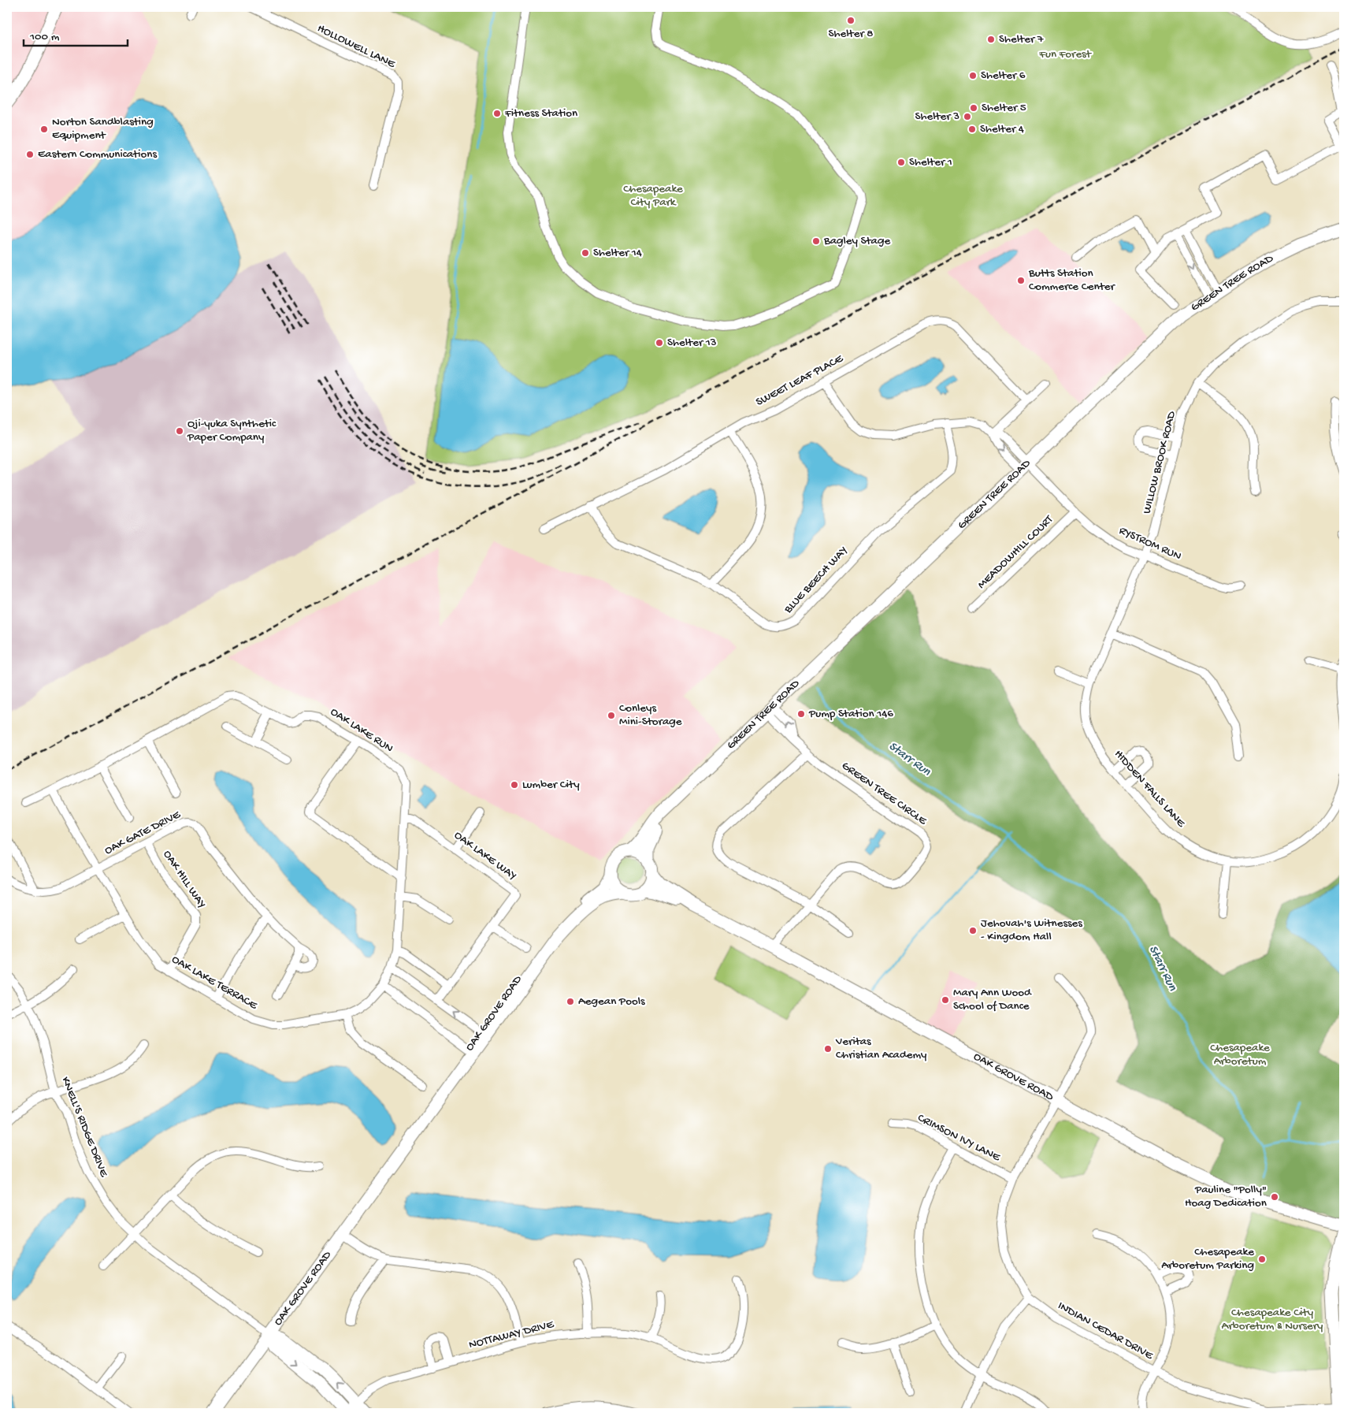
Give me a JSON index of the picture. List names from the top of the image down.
{
  "streets": {
    "street": [
      "HOLLOWELL LANE",
      "GREEN TREE ROAD",
      "SWEET LEAF PLACE",
      "WILLOW BROOK ROAD",
      "RYSTROM RUN",
      "MEADOWHILL COURT",
      "BLUE BEECH WAY",
      "OAK LAKE RUN",
      "HIDDEN FALLS LANE",
      "GREEN TREE CIRCLE",
      "OAK GATE DRIVE",
      "OAK LAKE WAY",
      "OAK HILL WAY",
      "OAK LAKE TERRACE",
      "OAK GROVE ROAD",
      "KNELL'S RIDGE DRIVE",
      "CRIMSON IVY LANE",
      "INDIAN CEDAR DRIVE",
      "NOTTAWAY DRIVE"
    ]
  },
  "crossings": [
    ["GREEN TREE ROAD", "RYSTROM RUN"],
    ["GREEN TREE ROAD", "GREEN TREE CIRCLE"],
    ["GREEN TREE ROAD", "OAK GROVE ROAD"],
    ["SWEET LEAF PLACE", "BLUE BEECH WAY"],
    ["WILLOW BROOK ROAD", "RYSTROM RUN"],
    ["WILLOW BROOK ROAD", "HIDDEN FALLS LANE"],
    ["RYSTROM RUN", "MEADOWHILL COURT"],
    ["RYSTROM RUN", "HIDDEN FALLS LANE"],
    ["OAK LAKE RUN", "OAK LAKE WAY"],
    ["OAK LAKE RUN", "OAK LAKE TERRACE"],
    ["GREEN TREE CIRCLE", "OAK GROVE ROAD"],
    ["OAK GATE DRIVE", "OAK HILL WAY"],
    ["OAK GATE DRIVE", "OAK LAKE TERRACE"],
    ["OAK HILL WAY", "OAK LAKE TERRACE"],
    ["OAK GROVE ROAD", "KNELL'S RIDGE DRIVE"],
    ["OAK GROVE ROAD", "INDIAN CEDAR DRIVE"],
    ["CRIMSON IVY LANE", "INDIAN CEDAR DRIVE"]
  ],
  "water": ["Starr Run"],
  "parks": [
    "Fun Forest",
    "Chesapeake City Park",
    "Chesapeake Arboretum",
    "Chesapeake City Arboretum & Nursery"
  ],
  "places": [
    "Shelter 8",
    "Shelter 7",
    "Shelter 6",
    "Shelter 5",
    "Fitness Station",
    "Shelter 3",
    "Norton Sandblasting Equipment",
    "Shelter 4",
    "Eastern Communications",
    "Shelter 1",
    "Bagley Stage",
    "Shelter 14",
    "Butts Station Commerce Center",
    "Shelter 13",
    "Oji-yuka Synthetic Paper Company",
    "Pump Station 146",
    "Conleys Mini-Storage",
    "Lumber City",
    "Jehovah's Witnesses - Kingdom Hall",
    "Mary Ann Wood School of Dance",
    "Aegean Pools",
    "Veritas Christian Academy",
    "Pauline \"Polly\" Hoag Dedication",
    "Chesapeake Arboretum Parking"
  ],
  "scale_bar": "100 m"
}
